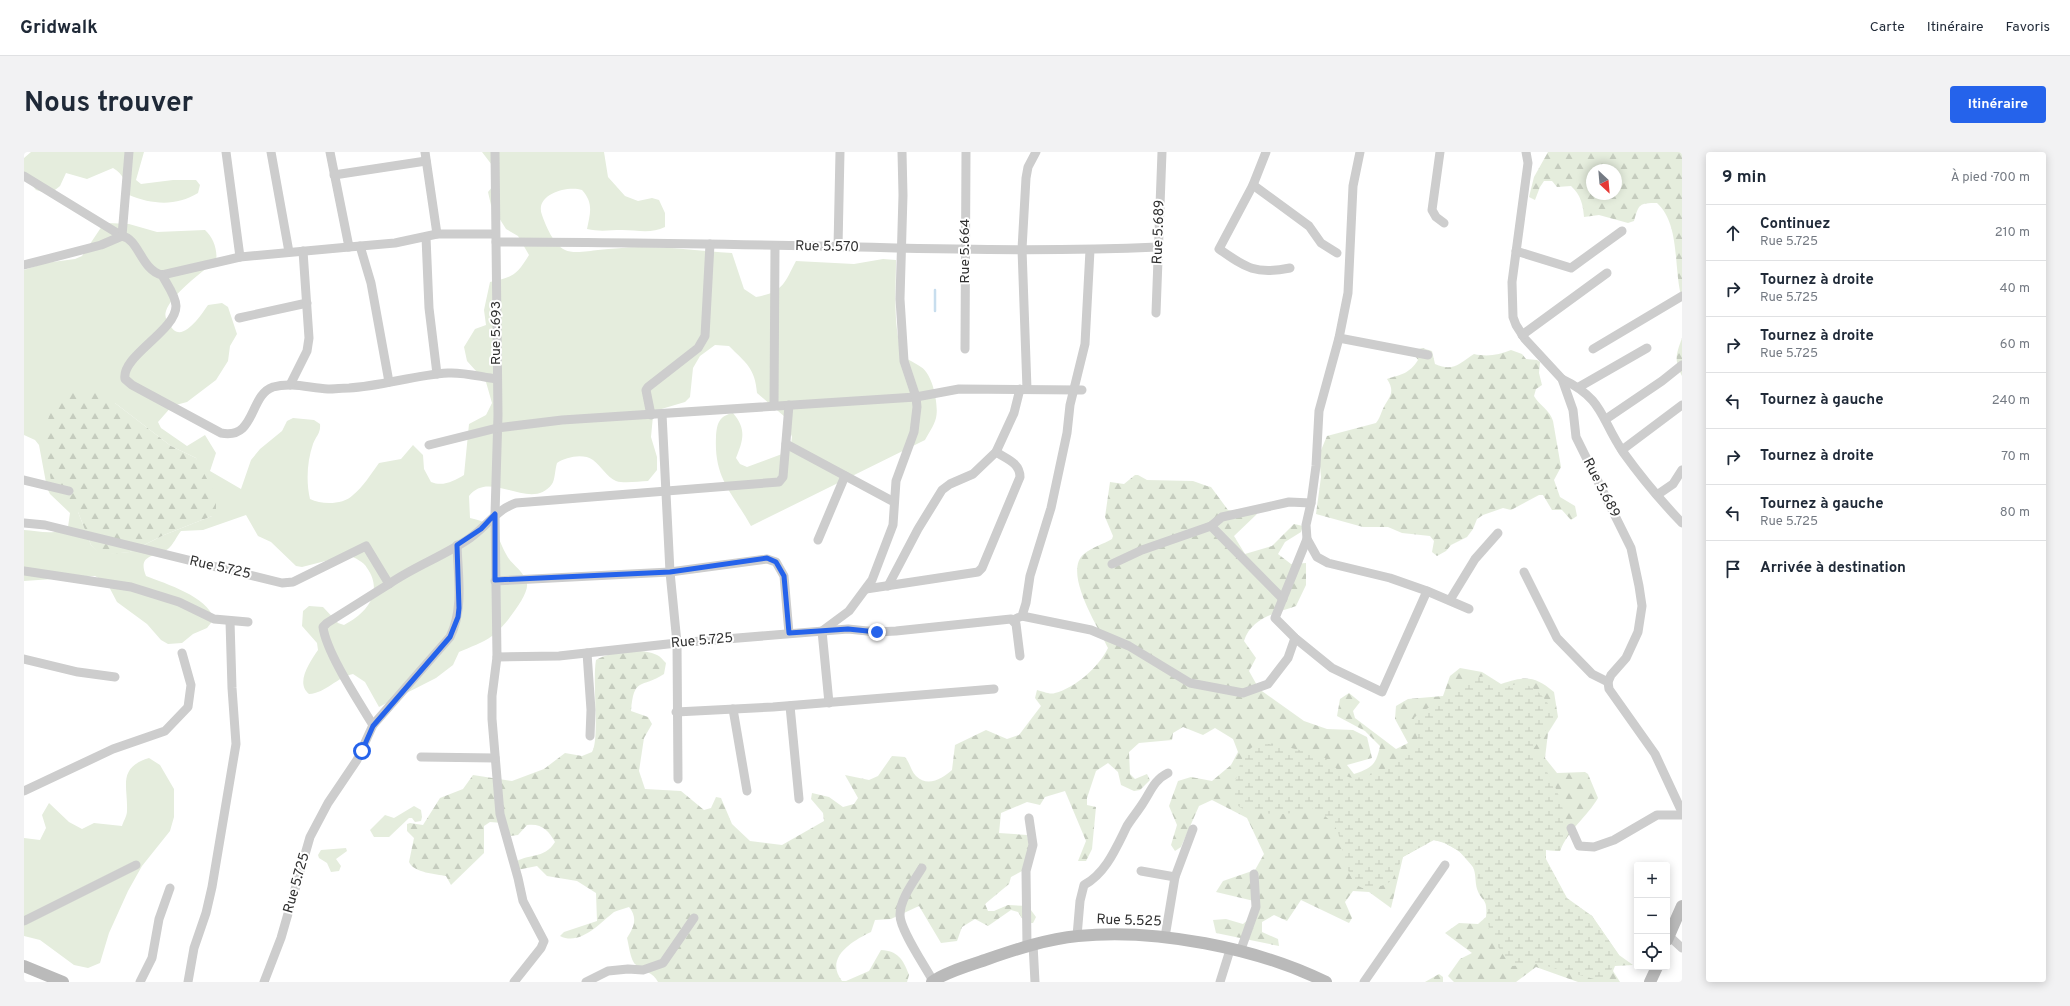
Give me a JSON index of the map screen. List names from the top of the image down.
{
  "streets": {
    "street": [
      "Rue 5.689",
      "Rue 5.570",
      "Rue 5.664",
      "Rue 5.693",
      "Rue 5.725",
      "Rue 5.525"
    ]
  },
  "crossings": [
    ["Rue 5.689", "Rue 5.570"],
    ["Rue 5.570", "Rue 5.664"],
    ["Rue 5.570", "Rue 5.693"]
  ],
  "north": "bottom right",
  "page": {
    "header": "Gridwalk",
    "nav": ["Carte", "Itinéraire", "Favoris"],
    "title": "Nous trouver",
    "buttons": "Itinéraire",
    "heading": ["9 min", "À pied · 700 m"],
    "list": [
      ["Continuez", "Rue 5.725", "210 m"],
      ["Tournez à droite", "Rue 5.725", "40 m"],
      ["Tournez à droite", "Rue 5.725", "60 m"],
      ["Tournez à gauche", "240 m"],
      ["Tournez à droite", "70 m"],
      ["Tournez à gauche", "Rue 5.725", "80 m"],
      "Arrivée à destination"
    ],
    "map_buttons": ["+", "−"]
  }
}
